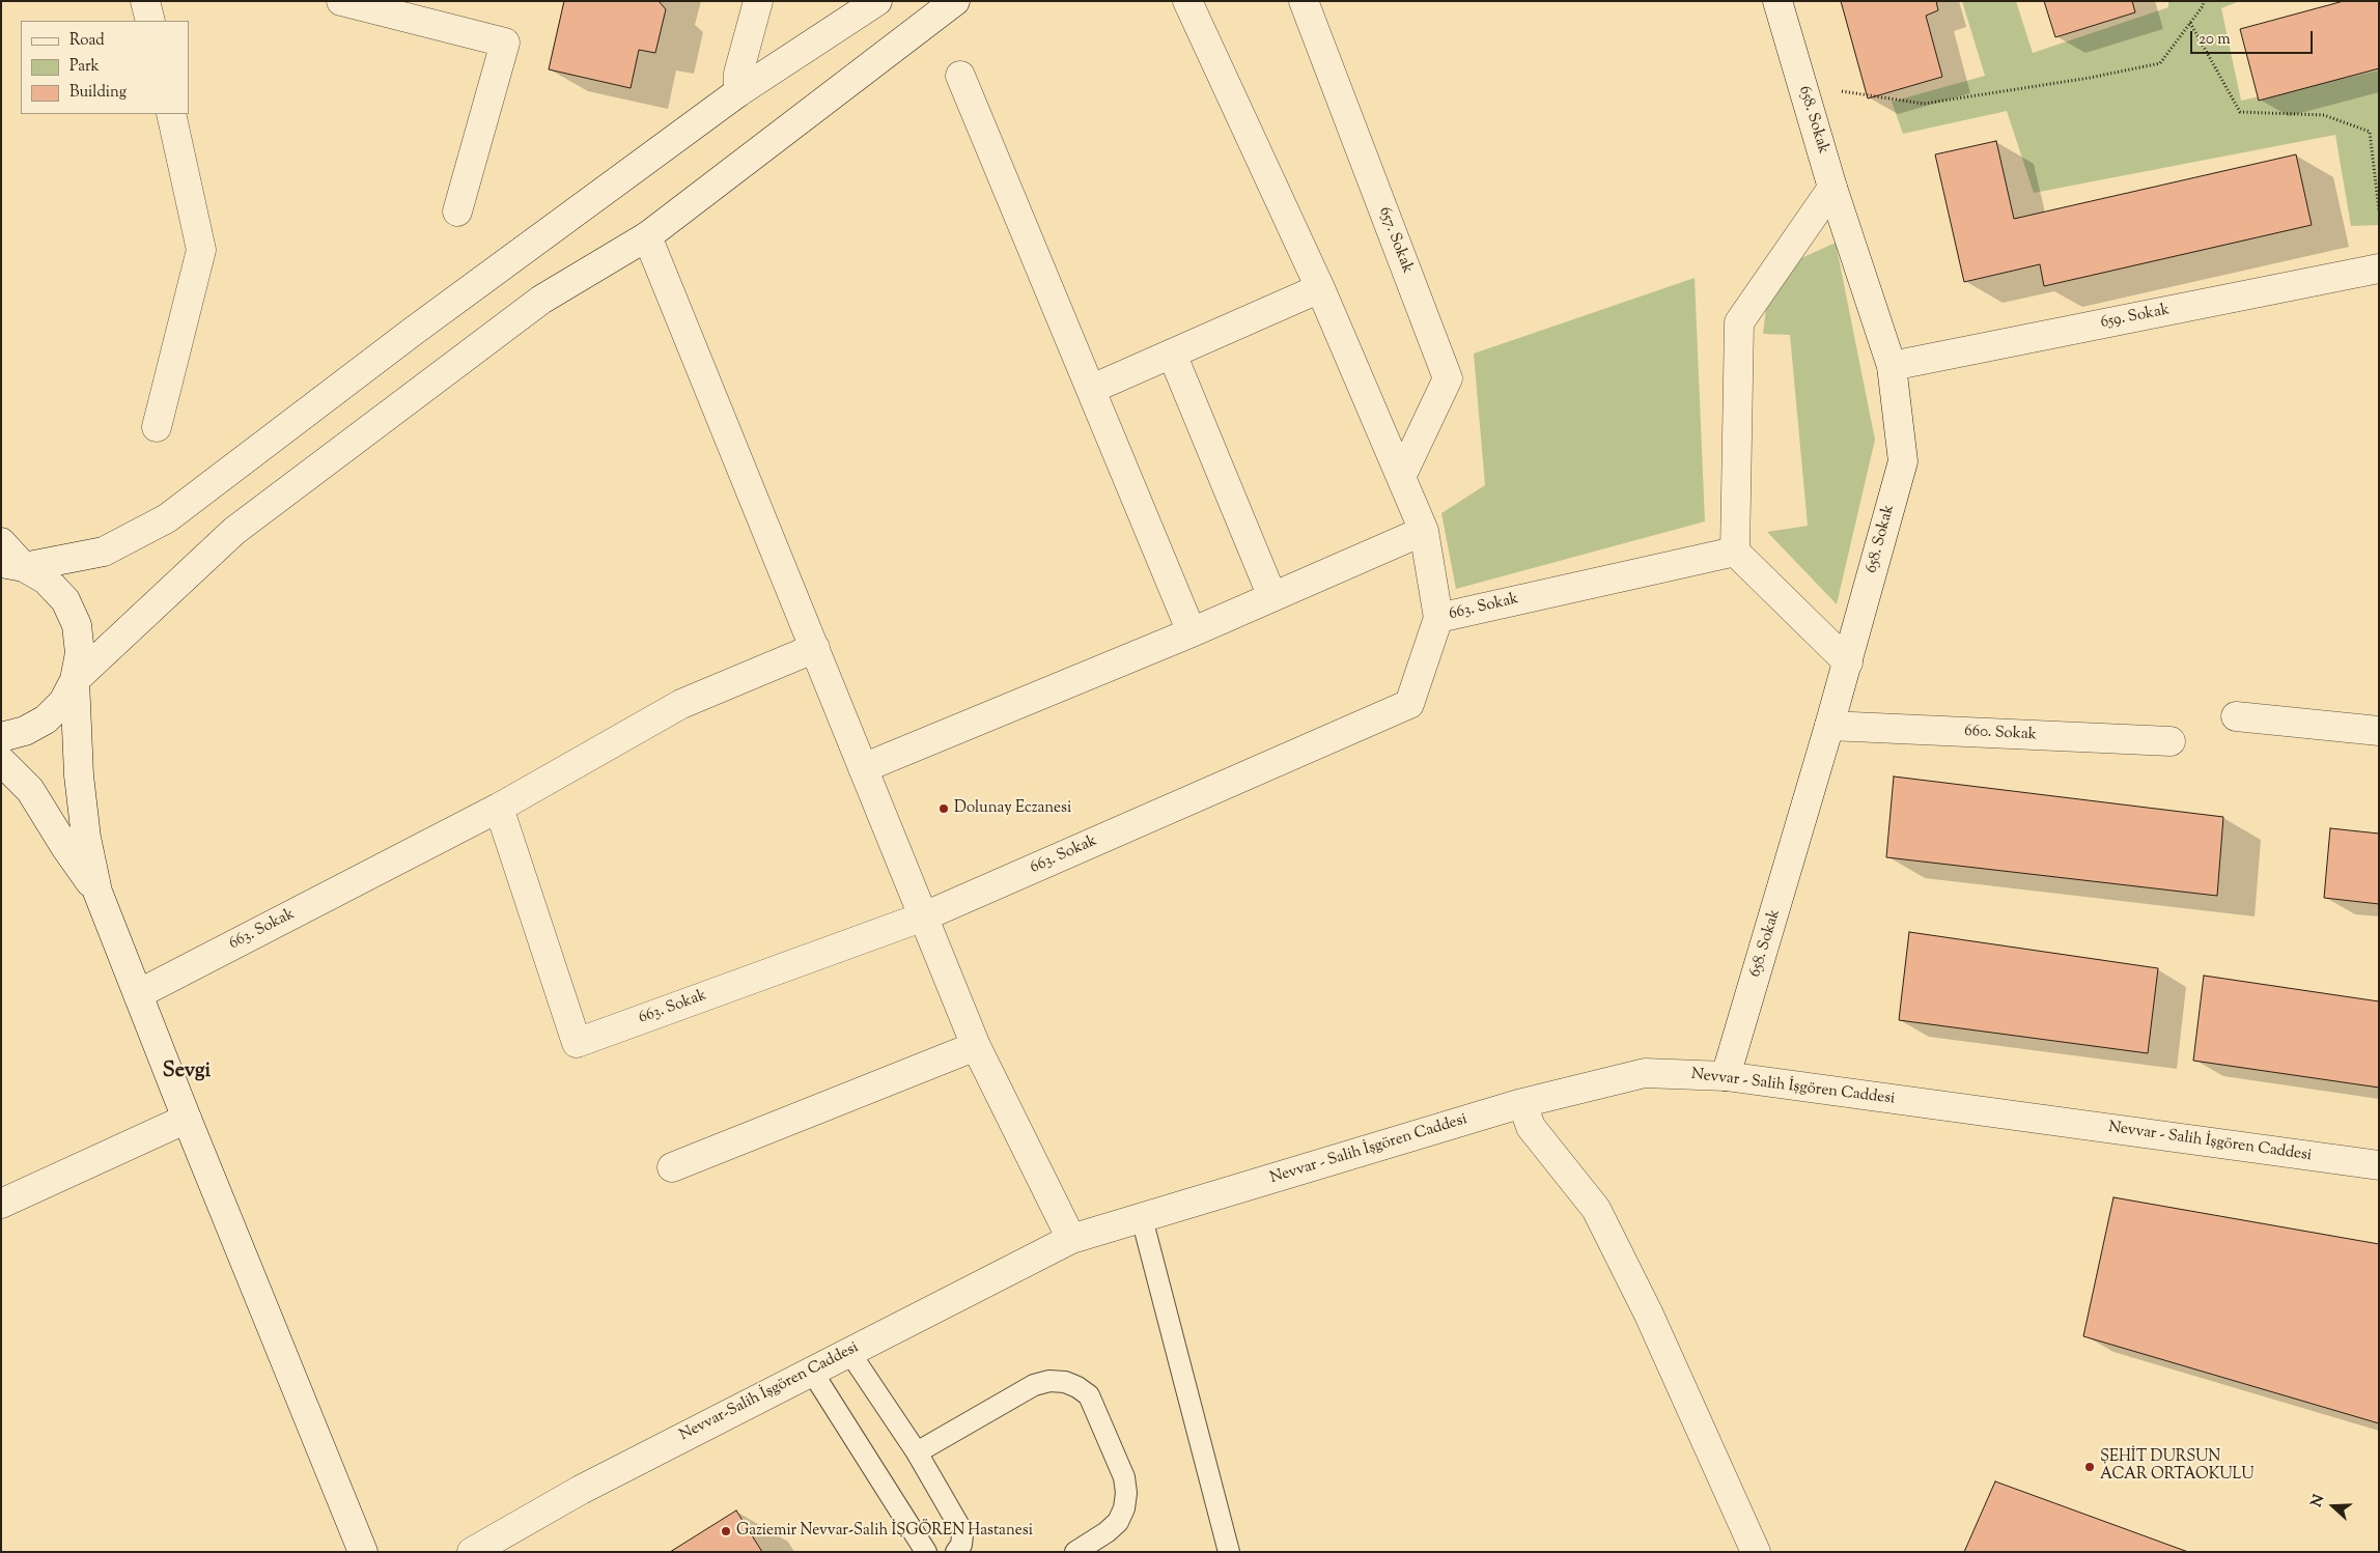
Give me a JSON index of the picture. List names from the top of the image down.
{
  "streets": {
    "street": [
      "658. Sokak",
      "657. Sokak",
      "659. Sokak",
      "663. Sokak",
      "660. Sokak",
      "Nevvar - Salih İşgören Caddesi",
      "Nevvar-Salih İşgören Caddesi"
    ]
  },
  "crossings": [
    ["658. Sokak", "659. Sokak"],
    ["658. Sokak", "660. Sokak"],
    ["658. Sokak", "Nevvar - Salih İşgören Caddesi"],
    ["Nevvar - Salih İşgören Caddesi", "Nevvar-Salih İşgören Caddesi"]
  ],
  "districts": ["Sevgi"],
  "places": ["Dolunay Eczanesi", "ŞEHİT DURSUN ACAR ORTAOKULU", "Gaziemir Nevvar-Salih İŞGÖREN Hastanesi"],
  "legend": ["Road", "Park", "Building"],
  "scale_bar": "20 m",
  "north": "left"
}
